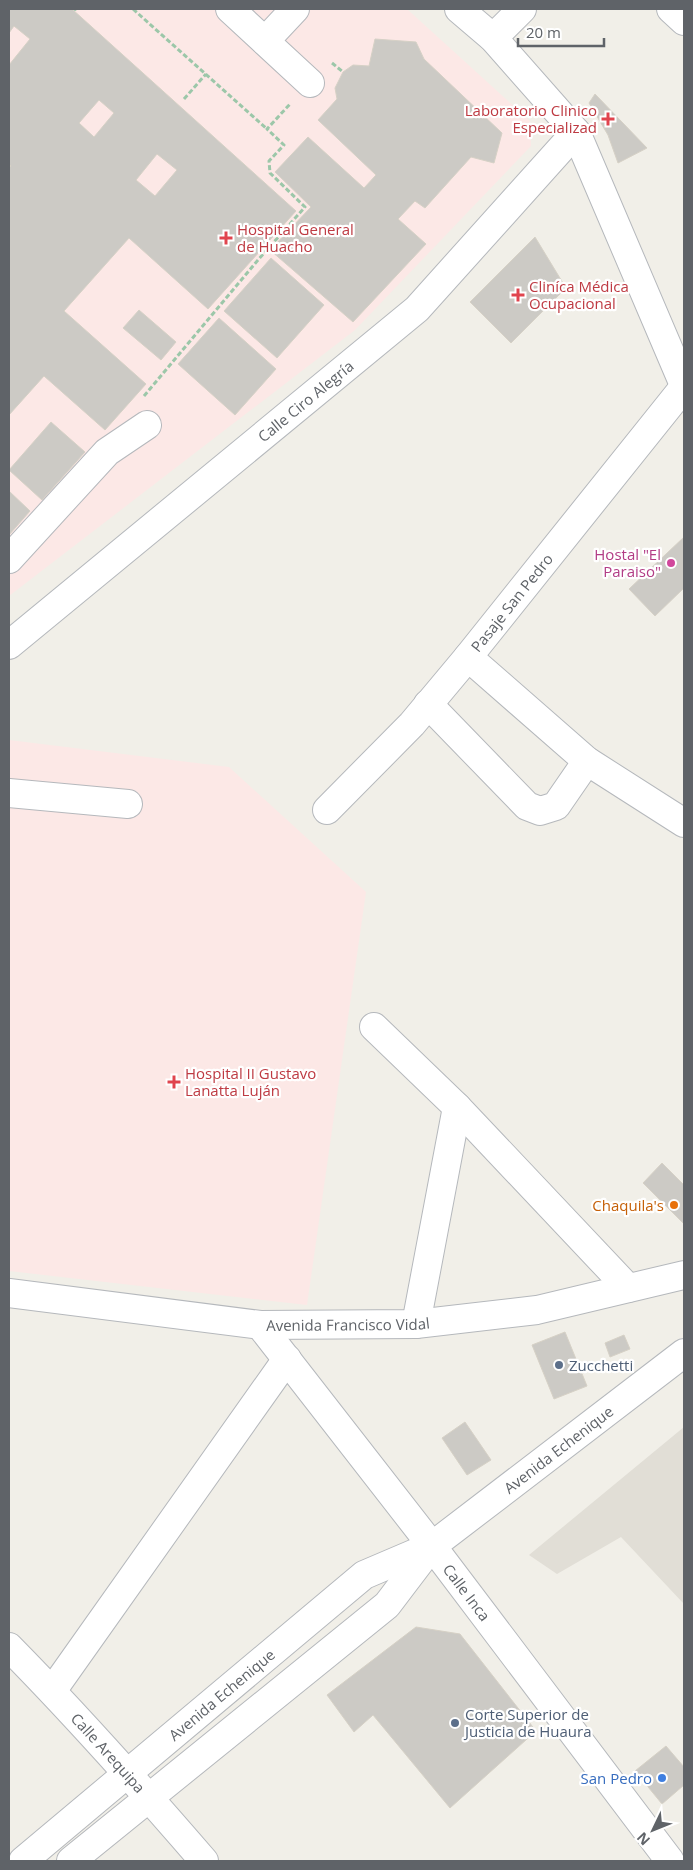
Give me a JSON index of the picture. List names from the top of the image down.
{
  "streets": {
    "street": [
      "Calle Ciro Alegría",
      "Pasaje San Pedro",
      "Avenida Francisco Vidal",
      "Avenida Echenique",
      "Calle Inca",
      "Calle Arequipa"
    ]
  },
  "crossings": [
    ["Avenida Francisco Vidal", "Calle Inca"],
    ["Avenida Echenique", "Calle Inca"],
    ["Avenida Echenique", "Calle Arequipa"]
  ],
  "places": {
    "health": [
      "Laboratorio Clinico Especializad",
      "Hospital General de Huacho",
      "Cliníca Médica Ocupacional",
      "Hospital II Gustavo Lanatta Luján"
    ],
    "other": [
      "Hostal \"El Paraiso\"",
      "Chaquila's",
      "Zucchetti",
      "Corte Superior de Justicia de Huaura",
      "San Pedro"
    ]
  },
  "scale_bar": "20 m",
  "north": "bottom left"
}
